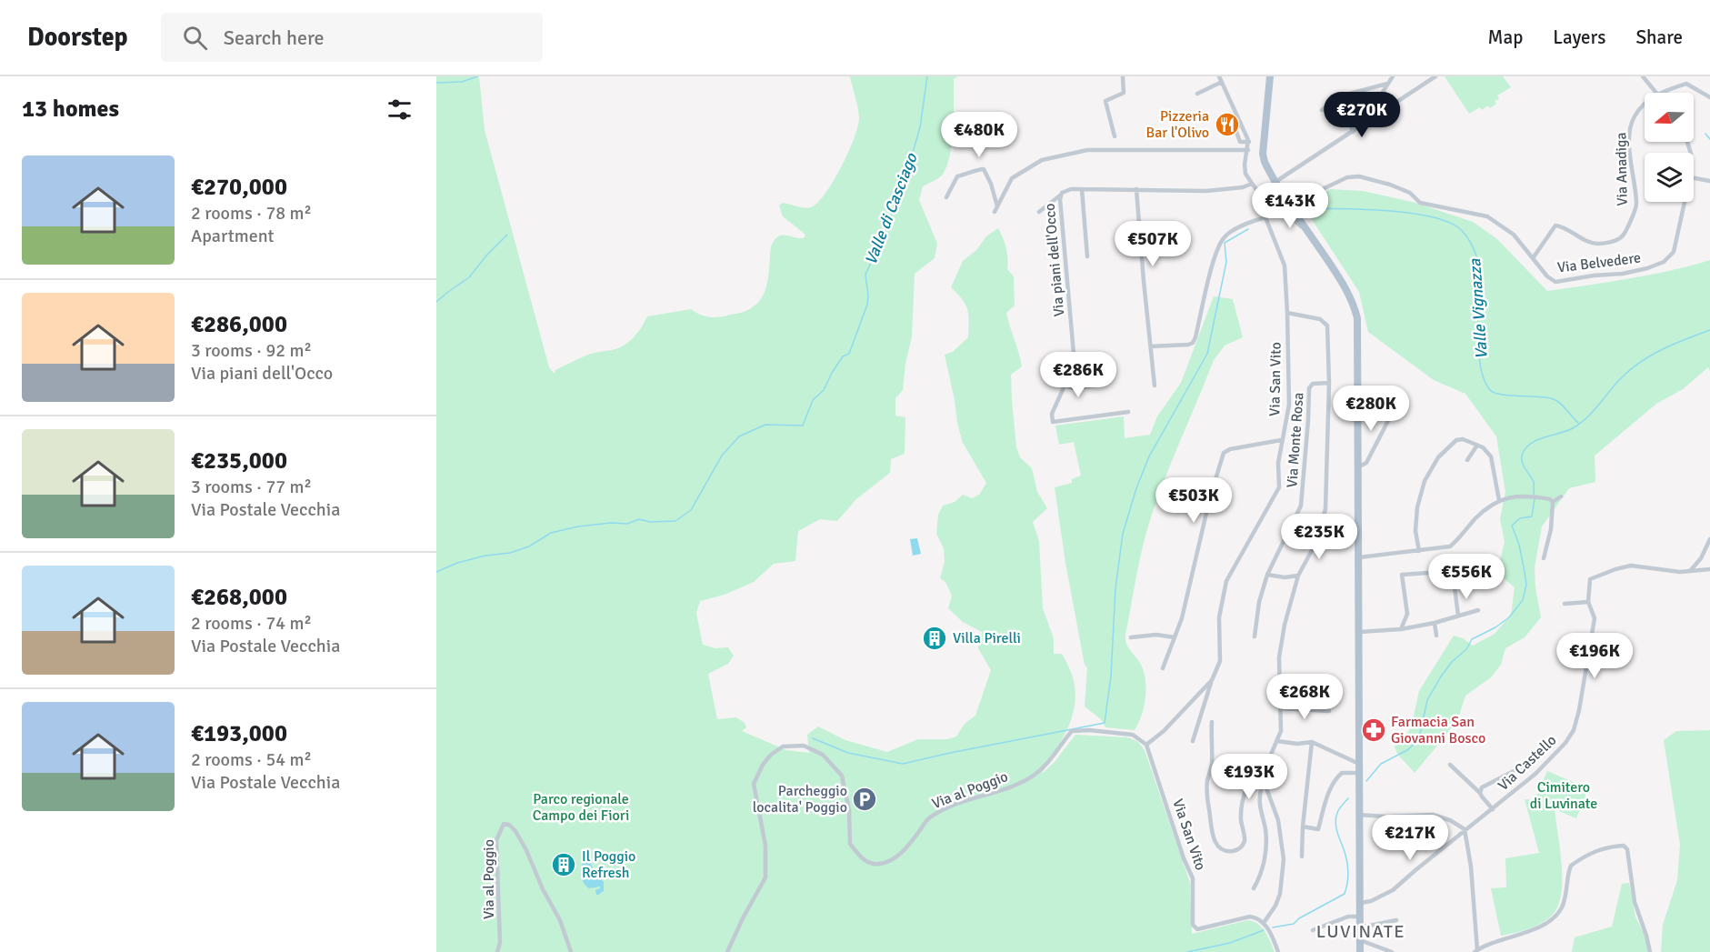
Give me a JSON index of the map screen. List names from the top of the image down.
{
  "streets": {
    "street": [
      "Via Anadiga",
      "Via piani dell'Occo",
      "Via Belvedere",
      "Via San Vito",
      "Via Monte Rosa",
      "Via Castello",
      "Via al Poggio"
    ]
  },
  "crossings": [
    ["Via Anadiga", "Via Belvedere"],
    ["Via San Vito", "Via al Poggio"]
  ],
  "districts": ["LUVINATE"],
  "water": ["Valle di Casciago", "Valle Vignazza"],
  "parks": ["Cimitero di Luvinate", "Parco regionale Campo dei Fiori"],
  "places": {
    "restaurant": ["Pizzeria Bar l'Olivo"],
    "building": ["Villa Pirelli", "Il Poggio Refresh"],
    "pharmacy": ["Farmacia San Giovanni Bosco"],
    "parking": ["Parcheggio localita' Poggio"]
  },
  "north": "left",
  "page": {
    "header": "Doorstep",
    "search": "Search here",
    "nav": ["Map", "Layers", "Share"],
    "heading": "13 homes",
    "price": [
      "€270K",
      "€480K",
      "€143K",
      "€507K",
      "€286K",
      "€280K",
      "€503K",
      "€235K",
      "€556K",
      "€196K",
      "€268K",
      "€193K",
      "€217K"
    ],
    "list": [
      {
        "name": "€270,000",
        "note": "2 rooms · 78 m² · Apartment"
      },
      {
        "name": "€286,000",
        "note": "3 rooms · 92 m² · Via piani dell'Occo"
      },
      {
        "name": "€235,000",
        "note": "3 rooms · 77 m² · Via Postale Vecchia"
      },
      {
        "name": "€268,000",
        "note": "2 rooms · 74 m² · Via Postale Vecchia"
      },
      {
        "name": "€193,000",
        "note": "2 rooms · 54 m² · Via Postale Vecchia"
      }
    ]
  }
}
